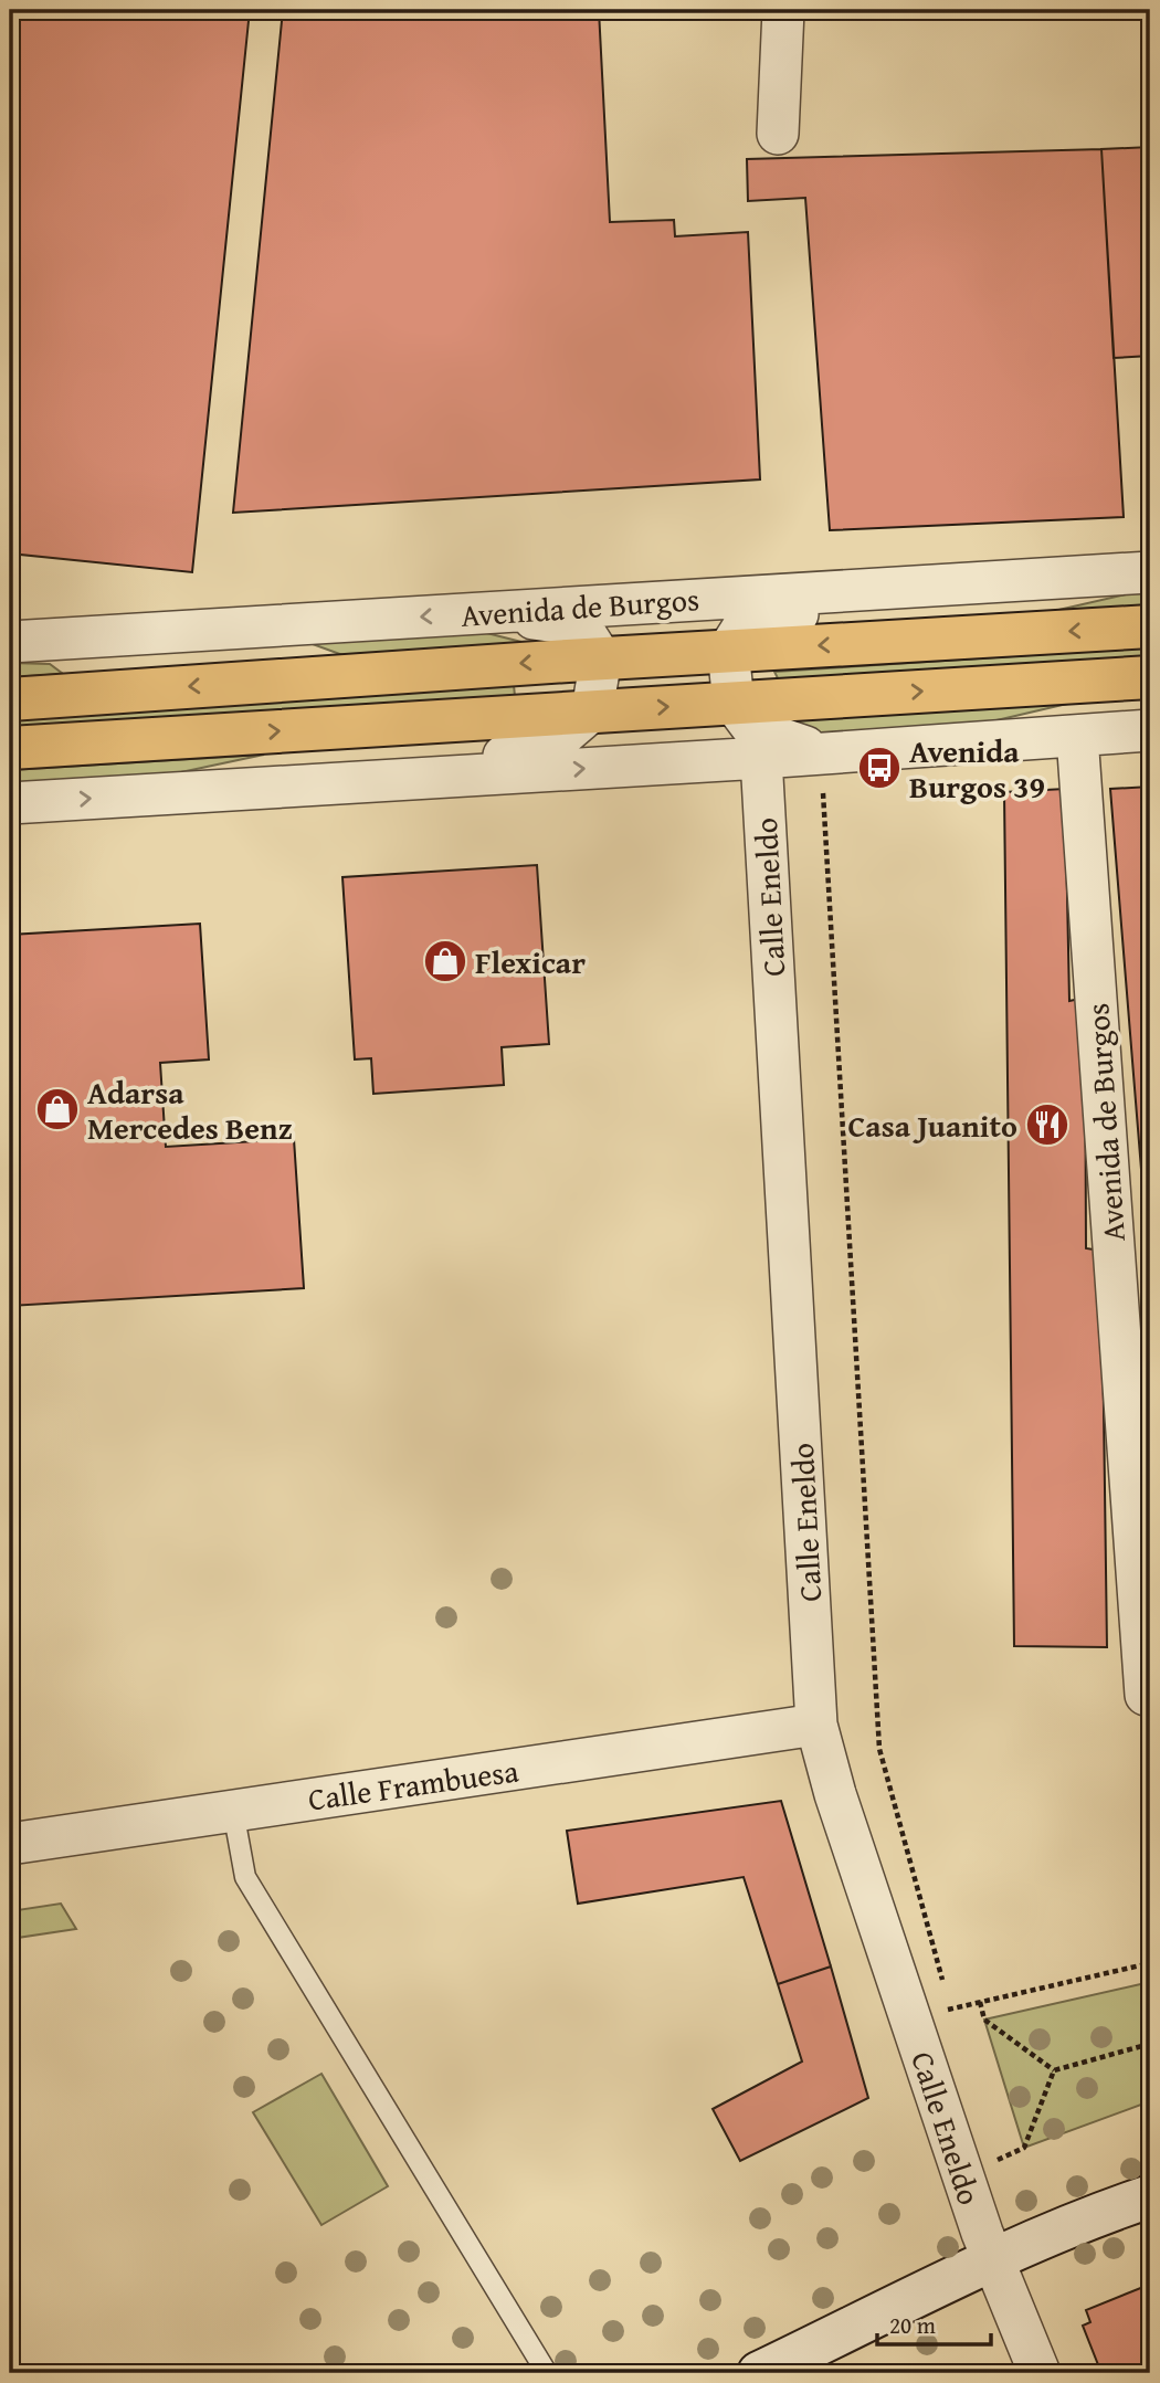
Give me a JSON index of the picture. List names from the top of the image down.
{
  "streets": {
    "highway": ["Avenida de Burgos"],
    "street": ["Calle Eneldo", "Calle Frambuesa"]
  },
  "crossings": [
    ["Calle Eneldo", "Calle Frambuesa"]
  ],
  "places": {
    "bus stop": ["Avenida Burgos 39"],
    "shop": ["Flexicar", "Adarsa Mercedes Benz"],
    "restaurant": ["Casa Juanito"]
  },
  "scale_bar": "20 m"
}
